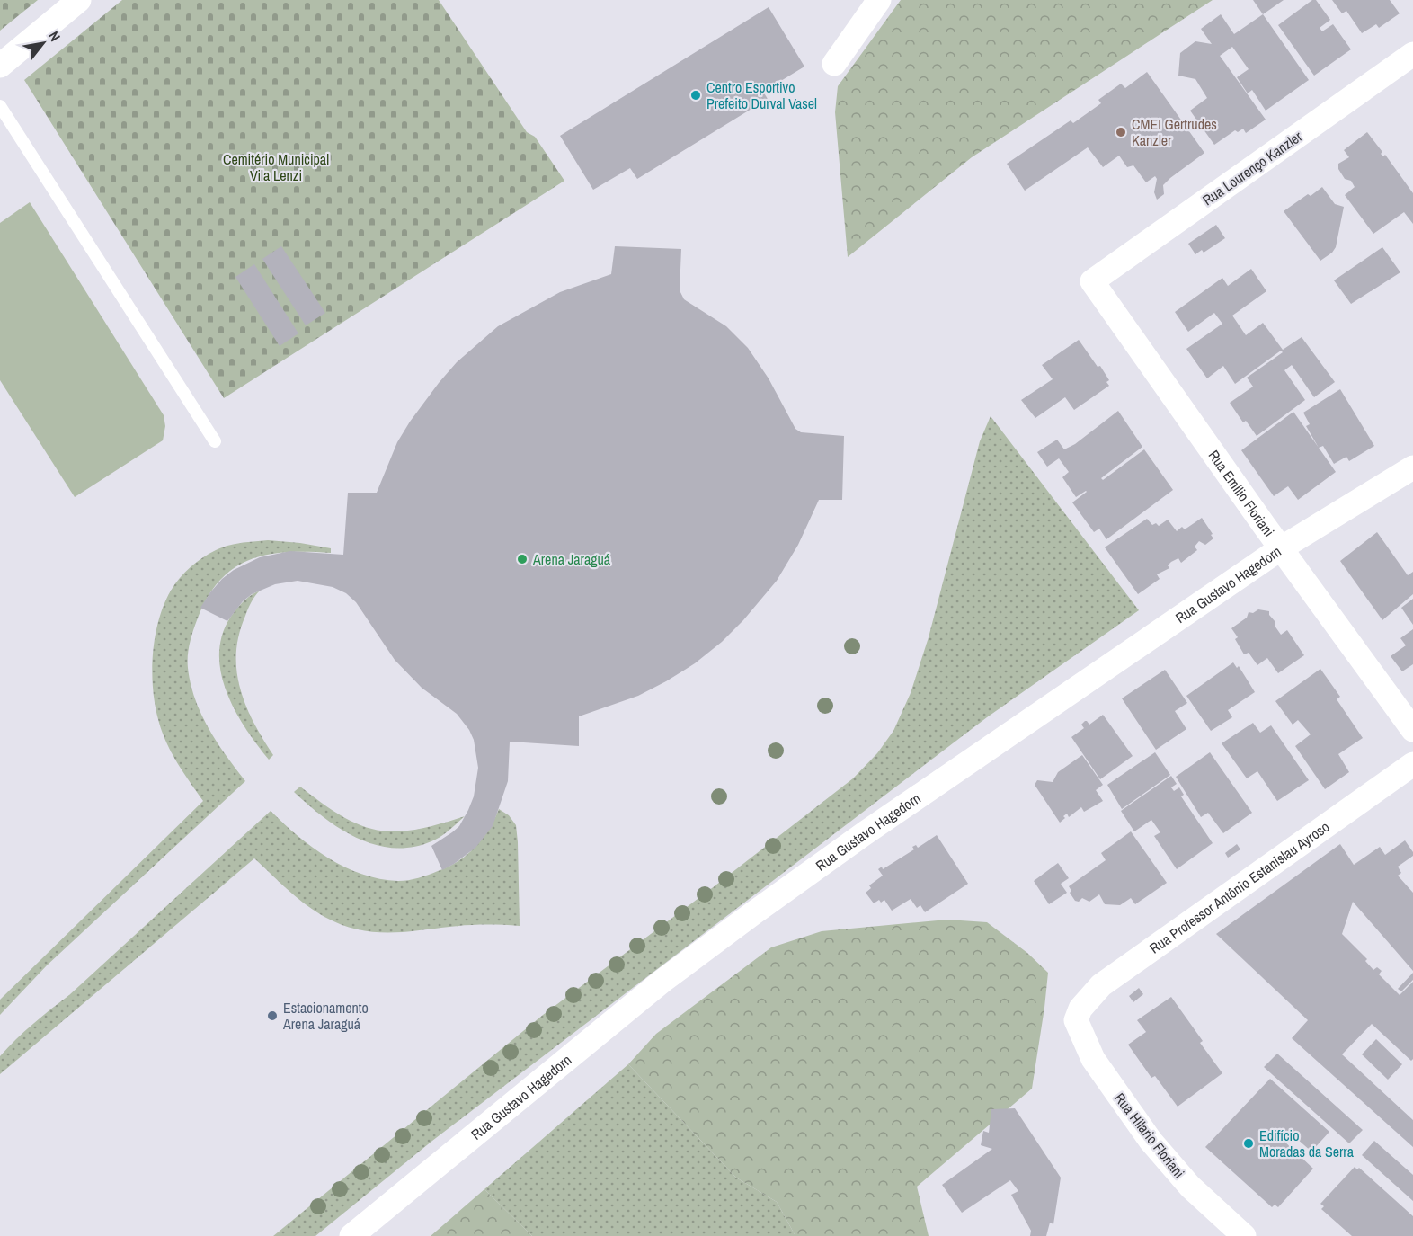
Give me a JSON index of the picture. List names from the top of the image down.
{
  "streets": {
    "street": [
      "Rua Lourenço Kanzler",
      "Rua Emilio Floriani",
      "Rua Gustavo Hagedorn",
      "Rua Professor Antônio Estanislau Ayroso",
      "Rua Hilario Floriani"
    ]
  },
  "crossings": [
    ["Rua Lourenço Kanzler", "Rua Emilio Floriani"],
    ["Rua Emilio Floriani", "Rua Gustavo Hagedorn"],
    ["Rua Professor Antônio Estanislau Ayroso", "Rua Hilario Floriani"]
  ],
  "parks": ["Cemitério Municipal Vila Lenzi"],
  "places": [
    "Centro Esportivo Prefeito Durval Vasel",
    "CMEI Gertrudes Kanzler",
    "Arena Jaraguá",
    "Estacionamento Arena Jaraguá",
    "Edifício Moradas da Serra"
  ],
  "north": "top right"
}
